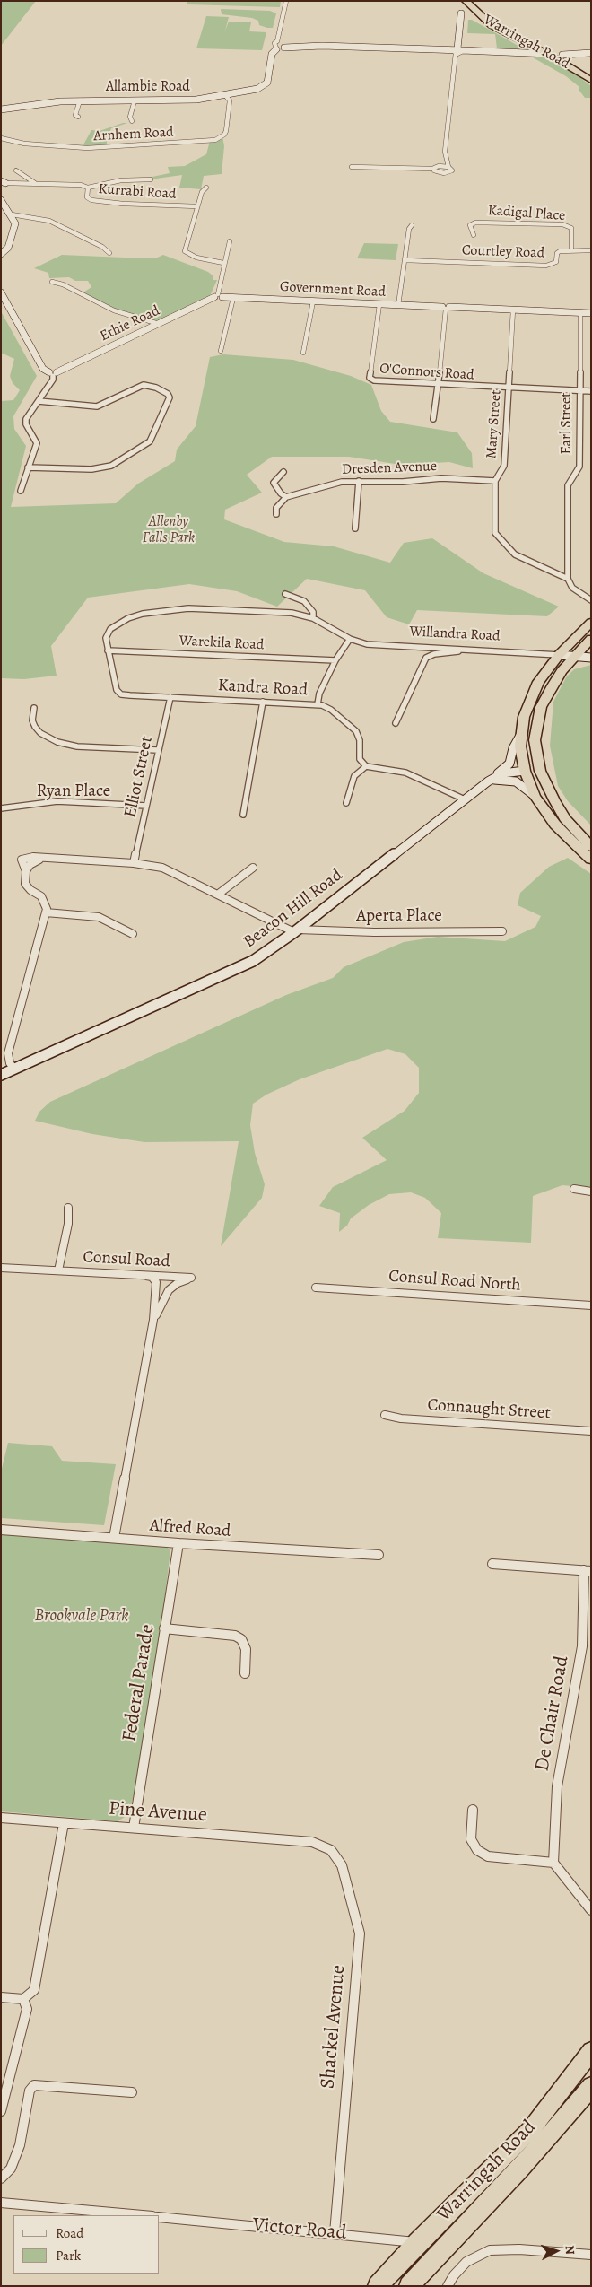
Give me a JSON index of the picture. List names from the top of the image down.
{
  "streets": {
    "highway": ["Warringah Road", "Allambie Road", "Beacon Hill Road"],
    "main road": ["Government Road", "Ethie Road"],
    "street": [
      "Arnhem Road",
      "Kurrabi Road",
      "Kadigal Place",
      "Courtley Road",
      "O'Connors Road",
      "Earl Street",
      "Mary Street",
      "Dresden Avenue",
      "Willandra Road",
      "Warekila Road",
      "Kandra Road",
      "Elliot Street",
      "Ryan Place",
      "Aperta Place",
      "Consul Road",
      "Consul Road North",
      "Connaught Street",
      "Alfred Road",
      "Federal Parade",
      "De Chair Road",
      "Pine Avenue",
      "Shackel Avenue",
      "Victor Road"
    ]
  },
  "crossings": [
    ["Warringah Road", "Allambie Road"],
    ["Warringah Road", "Victor Road"],
    ["Allambie Road", "Arnhem Road"],
    ["Kadigal Place", "Courtley Road"],
    ["Government Road", "Ethie Road"],
    ["Government Road", "O'Connors Road"],
    ["Government Road", "Earl Street"],
    ["Government Road", "Mary Street"],
    ["O'Connors Road", "Earl Street"],
    ["O'Connors Road", "Mary Street"],
    ["Earl Street", "Mary Street"],
    ["Mary Street", "Dresden Avenue"],
    ["Warekila Road", "Kandra Road"],
    ["Kandra Road", "Elliot Street"],
    ["Elliot Street", "Ryan Place"],
    ["Beacon Hill Road", "Aperta Place"],
    ["Alfred Road", "Federal Parade"],
    ["Federal Parade", "Pine Avenue"],
    ["Pine Avenue", "Shackel Avenue"],
    ["Shackel Avenue", "Victor Road"]
  ],
  "parks": ["Allenby Falls Park", "Brookvale Park"],
  "legend": ["Road", "Park"],
  "north": "right"
}
